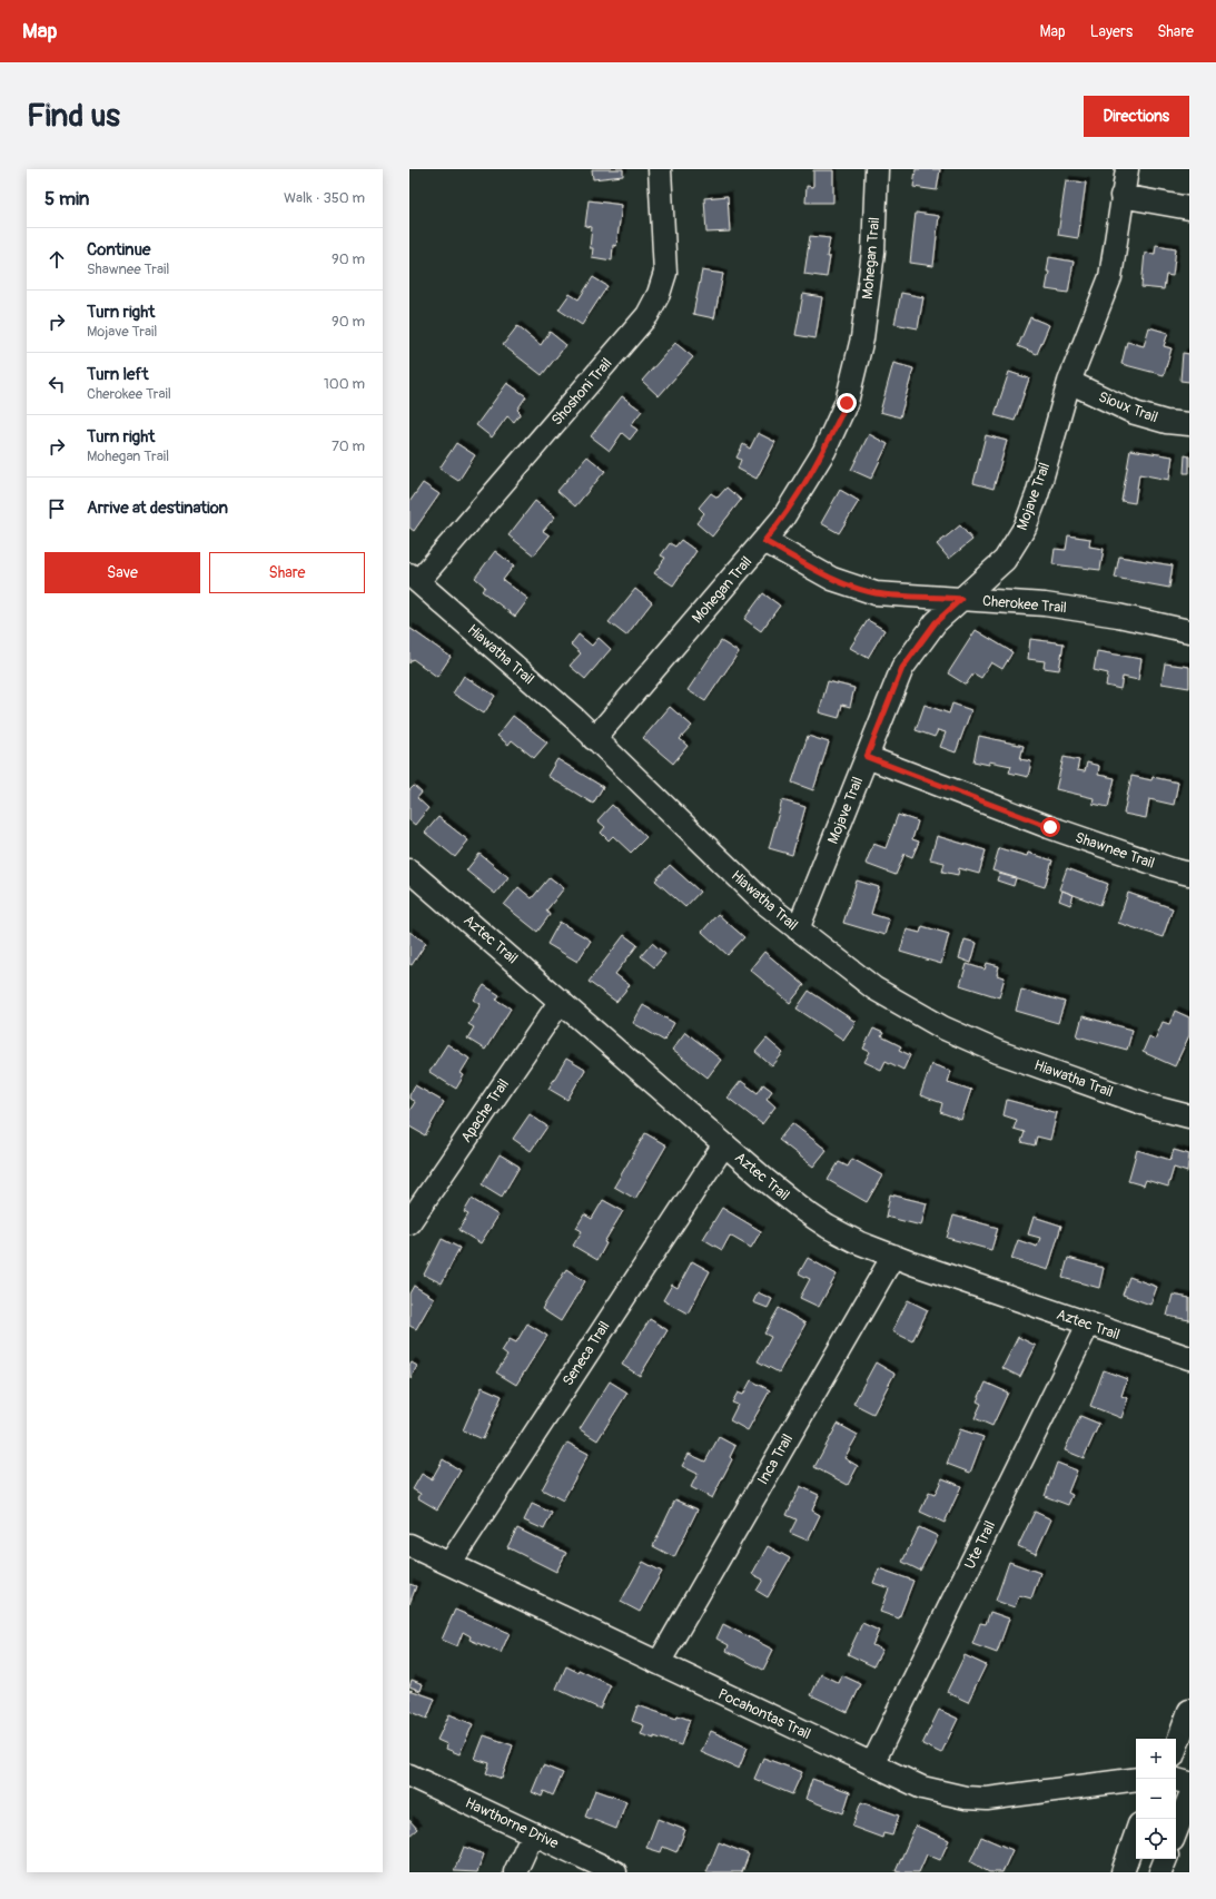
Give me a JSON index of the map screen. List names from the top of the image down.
{
  "streets": {
    "street": [
      "Mohegan Trail",
      "Shoshoni Trail",
      "Sioux Trail",
      "Mojave Trail",
      "Cherokee Trail",
      "Hiawatha Trail",
      "Shawnee Trail",
      "Aztec Trail",
      "Apache Trail",
      "Seneca Trail",
      "Inca Trail",
      "Ute Trail",
      "Pocahontas Trail",
      "Hawthorne Drive"
    ]
  },
  "crossings": [
    ["Mohegan Trail", "Cherokee Trail"],
    ["Mohegan Trail", "Hiawatha Trail"],
    ["Shoshoni Trail", "Hiawatha Trail"],
    ["Sioux Trail", "Mojave Trail"],
    ["Mojave Trail", "Cherokee Trail"],
    ["Mojave Trail", "Hiawatha Trail"],
    ["Mojave Trail", "Shawnee Trail"],
    ["Aztec Trail", "Apache Trail"],
    ["Aztec Trail", "Seneca Trail"],
    ["Aztec Trail", "Inca Trail"],
    ["Aztec Trail", "Ute Trail"],
    ["Seneca Trail", "Pocahontas Trail"],
    ["Inca Trail", "Pocahontas Trail"],
    ["Ute Trail", "Pocahontas Trail"]
  ],
  "page": {
    "header": "Map",
    "nav": ["Map", "Layers", "Share"],
    "buttons": [
      "Directions",
      ["Save", "Share"]
    ],
    "title": "Find us",
    "heading": ["5 min", "Walk · 350 m"],
    "list": [
      ["Continue", "Shawnee Trail", "90 m"],
      ["Turn right", "Mojave Trail", "90 m"],
      ["Turn left", "Cherokee Trail", "100 m"],
      ["Turn right", "Mohegan Trail", "70 m"],
      "Arrive at destination"
    ],
    "map_buttons": ["+", "−"]
  }
}
